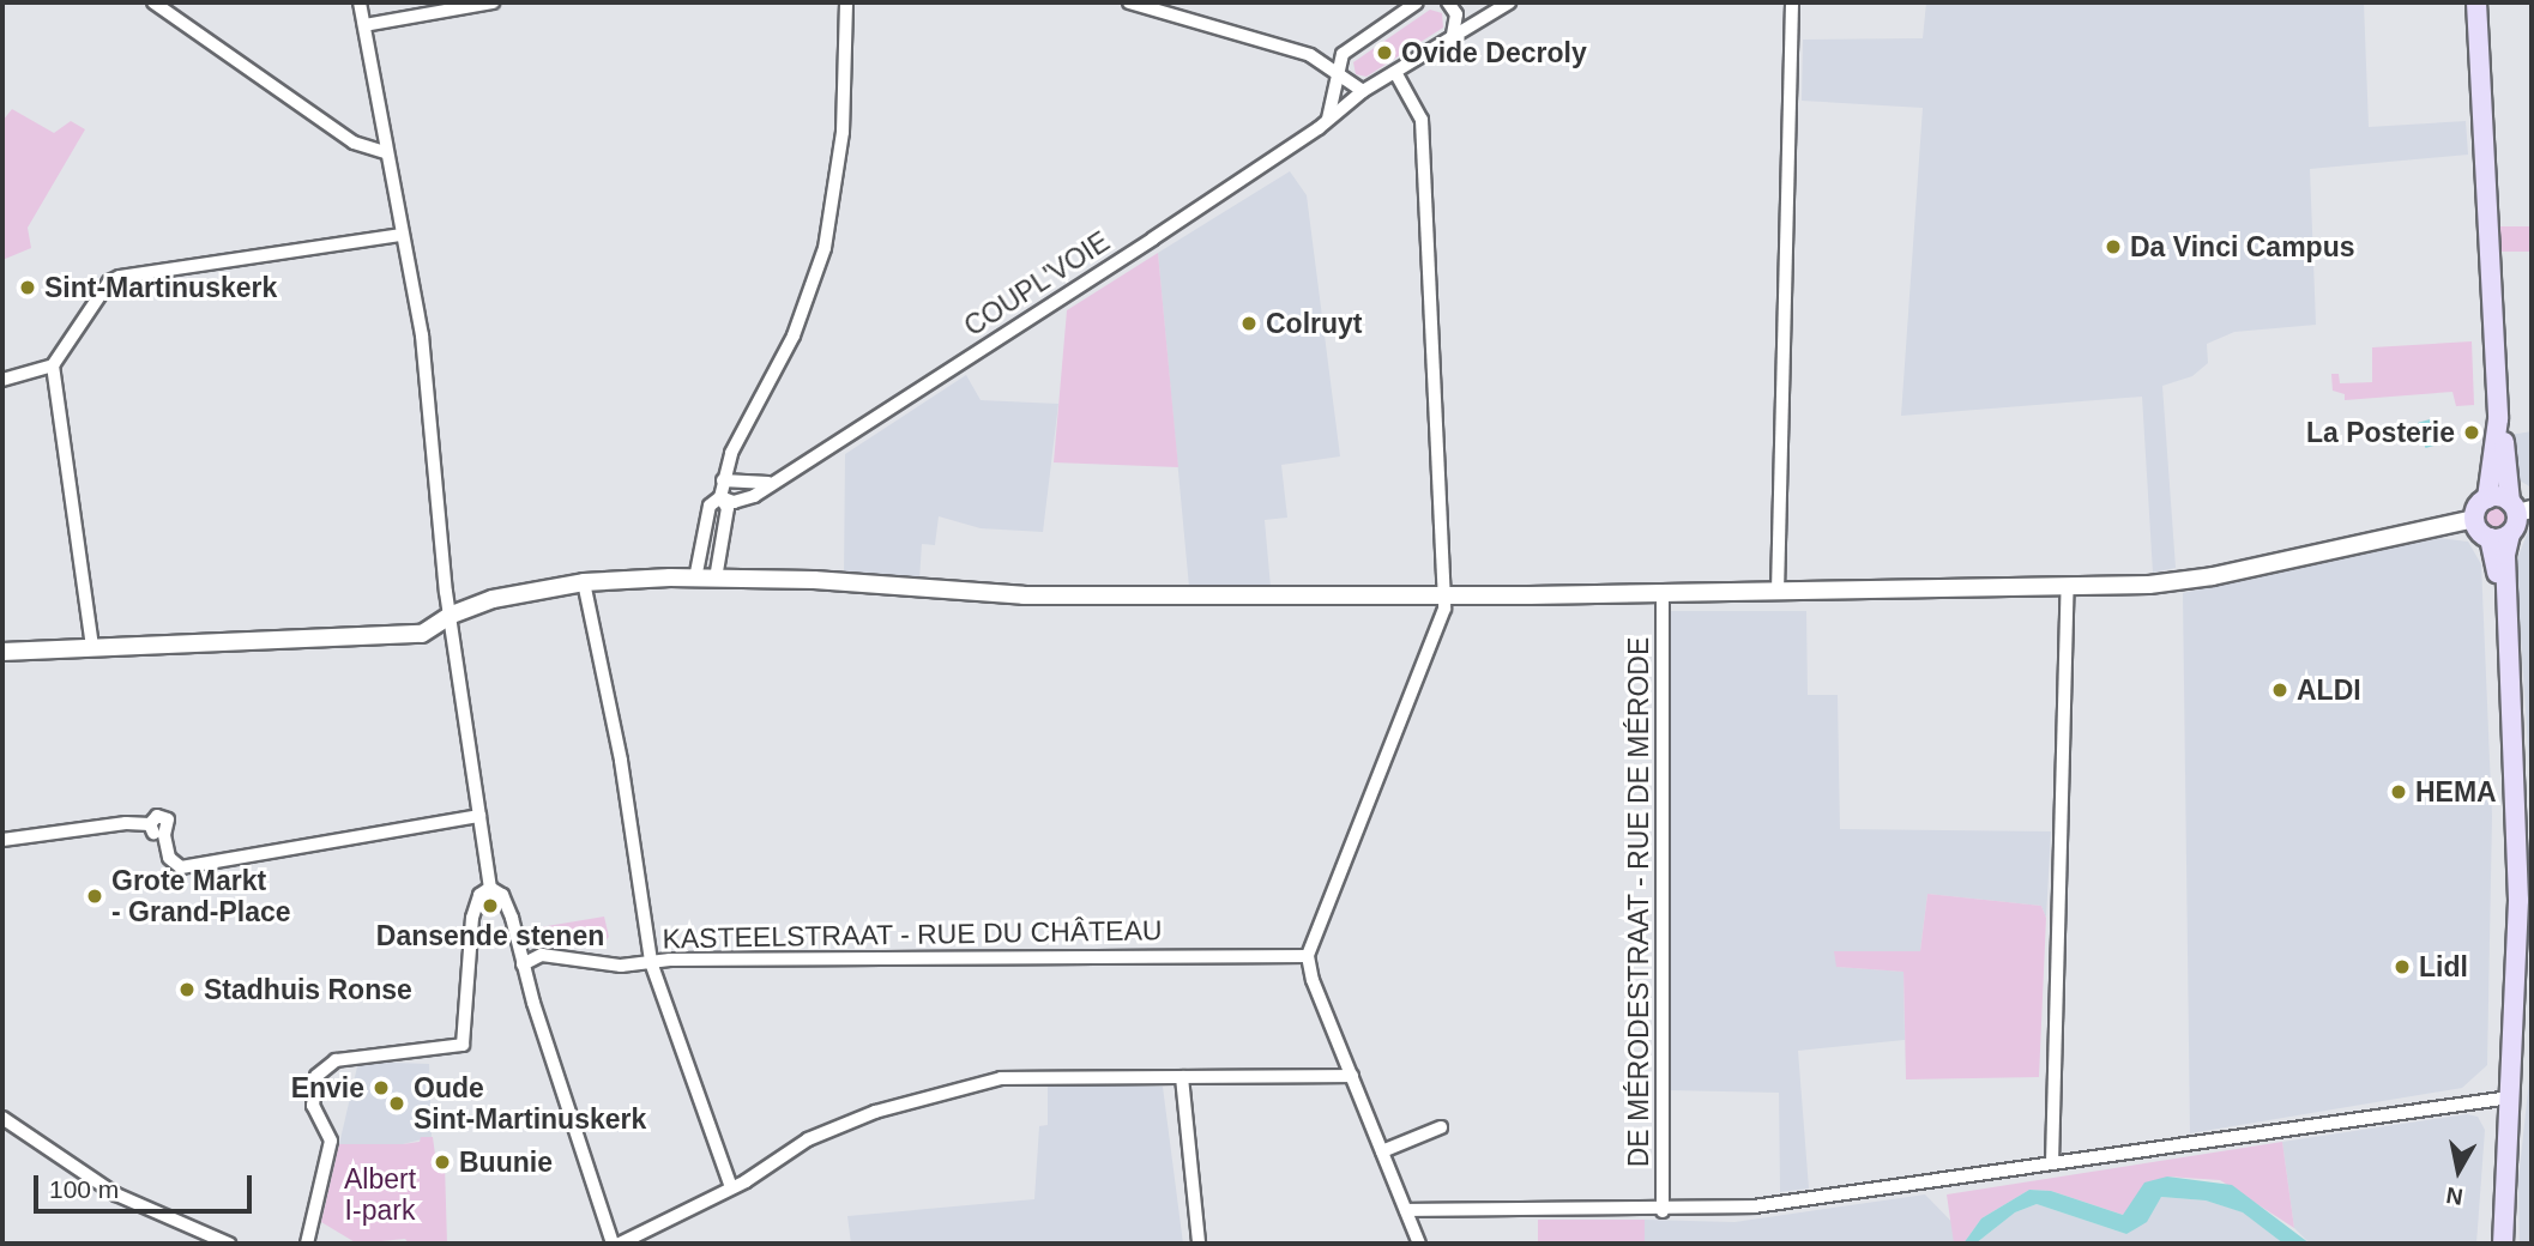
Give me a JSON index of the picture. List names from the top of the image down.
{
  "streets": {
    "street": ["COUPL'VOIE", "DE MÉRODESTRAAT - RUE DE MÉRODE", "KASTEELSTRAAT - RUE DU CHÂTEAU"]
  },
  "parks": ["Albert I-park"],
  "places": [
    "Ovide Decroly",
    "Da Vinci Campus",
    "Sint-Martinuskerk",
    "Colruyt",
    "La Posterie",
    "ALDI",
    "HEMA",
    "Grote Markt - Grand-Place",
    "Dansende stenen",
    "Lidl",
    "Stadhuis Ronse",
    "Envie",
    "Oude Sint-Martinuskerk",
    "Buunie"
  ],
  "scale_bar": "100 m",
  "north": "bottom"
}
